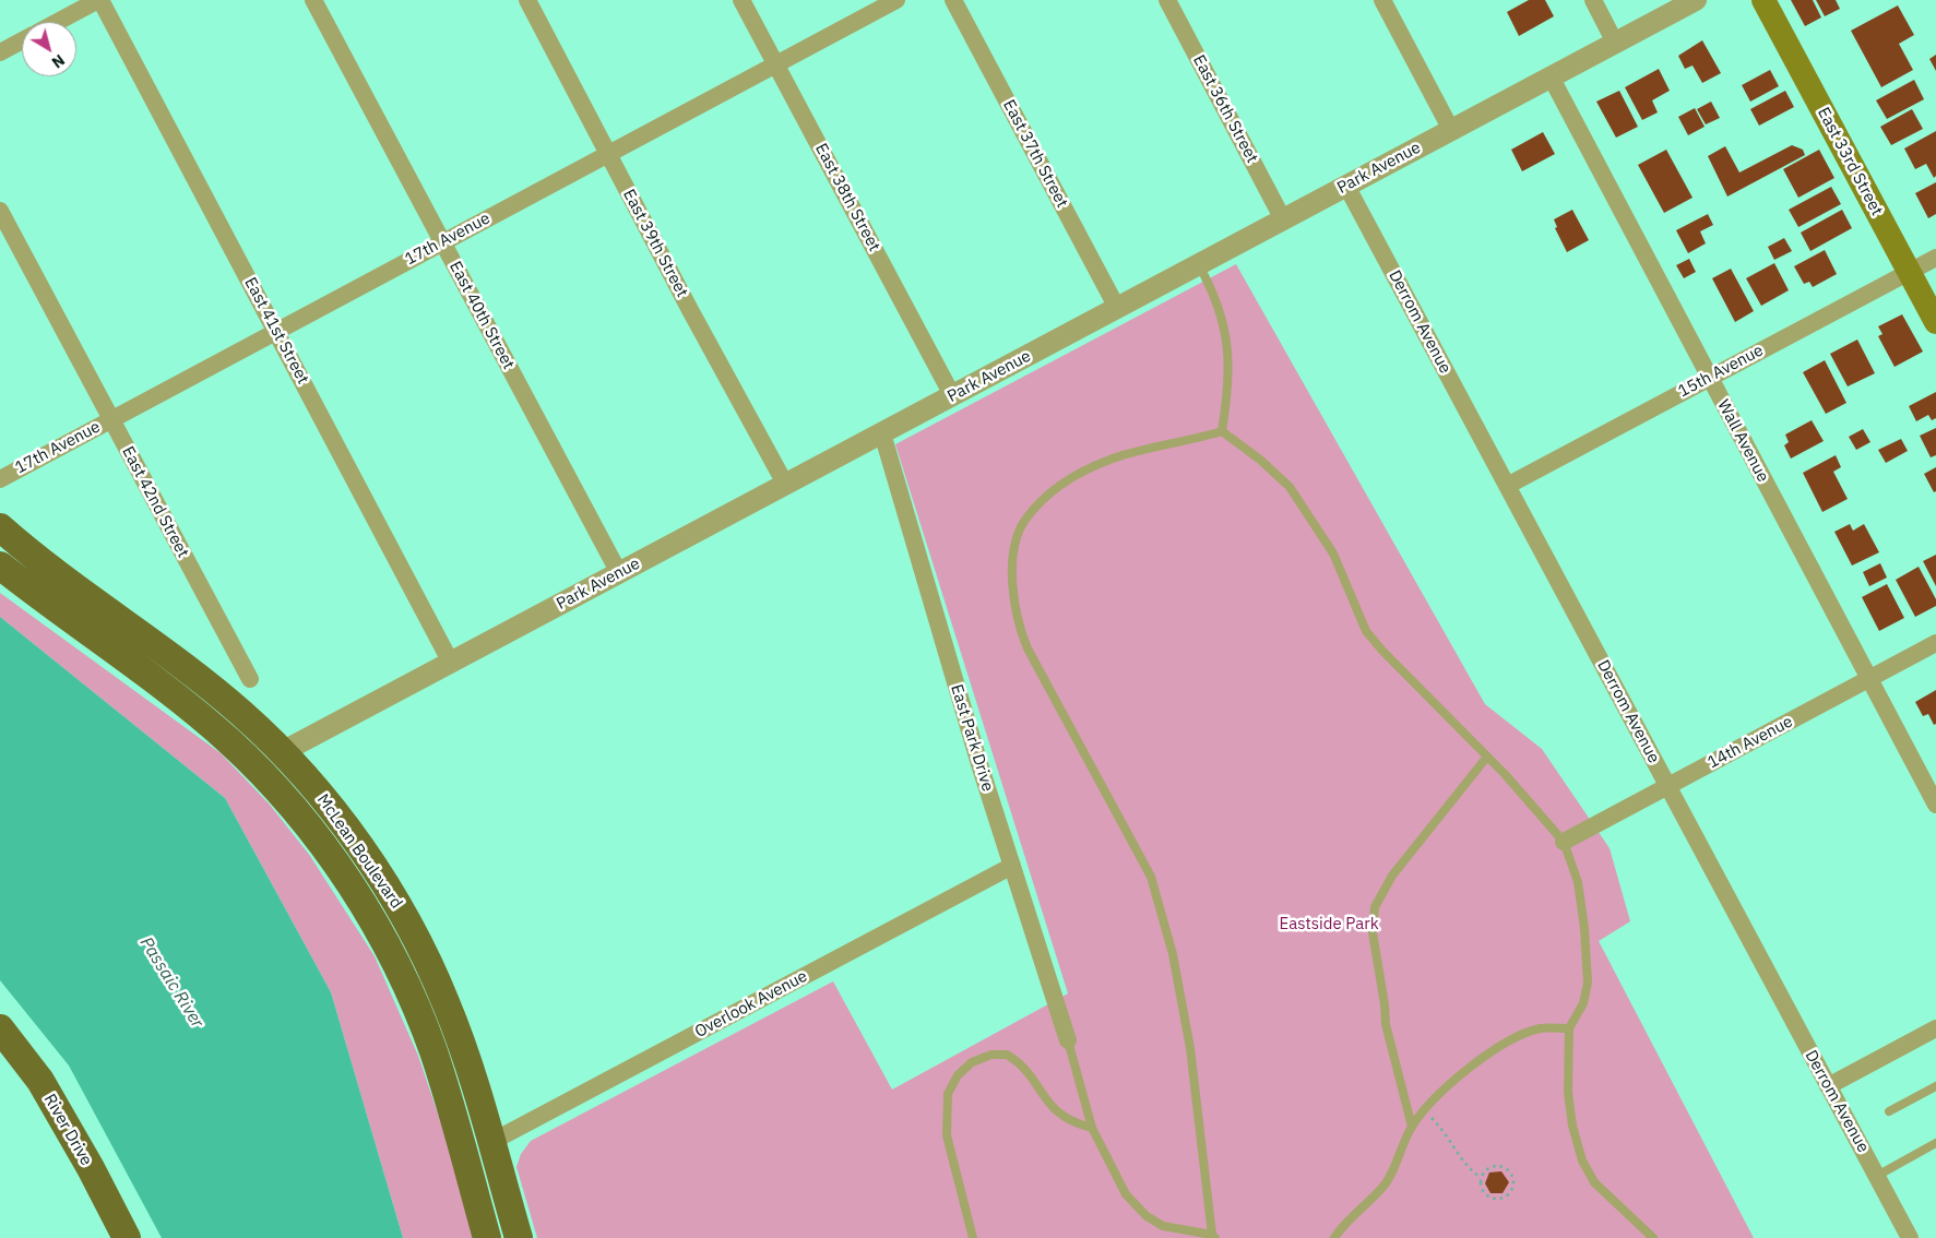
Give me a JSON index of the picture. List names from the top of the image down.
{
  "streets": {
    "main road": ["East 33rd Street", "McLean Boulevard", "River Drive"],
    "street": [
      "East 36th Street",
      "East 37th Street",
      "Park Avenue",
      "East 38th Street",
      "17th Avenue",
      "East 39th Street",
      "East 40th Street",
      "Derrom Avenue",
      "East 41st Street",
      "15th Avenue",
      "Wall Avenue",
      "East 42nd Street",
      "East Park Drive",
      "14th Avenue",
      "Overlook Avenue"
    ]
  },
  "crossings": [
    ["East 36th Street", "Park Avenue"],
    ["East 37th Street", "Park Avenue"],
    ["East 33rd Street", "15th Avenue"],
    ["Park Avenue", "East 38th Street"],
    ["Park Avenue", "East 39th Street"],
    ["Park Avenue", "East 40th Street"],
    ["Park Avenue", "Derrom Avenue"],
    ["Park Avenue", "East 41st Street"],
    ["Park Avenue", "Wall Avenue"],
    ["Park Avenue", "East Park Drive"],
    ["Park Avenue", "McLean Boulevard"],
    ["East 38th Street", "17th Avenue"],
    ["17th Avenue", "East 39th Street"],
    ["17th Avenue", "East 40th Street"],
    ["17th Avenue", "East 41st Street"],
    ["17th Avenue", "East 42nd Street"],
    ["Derrom Avenue", "15th Avenue"],
    ["Derrom Avenue", "14th Avenue"],
    ["15th Avenue", "Wall Avenue"],
    ["Wall Avenue", "14th Avenue"],
    ["East Park Drive", "Overlook Avenue"],
    ["McLean Boulevard", "Overlook Avenue"]
  ],
  "water": ["Passaic River"],
  "parks": ["Eastside Park"],
  "north": "bottom right"
}
